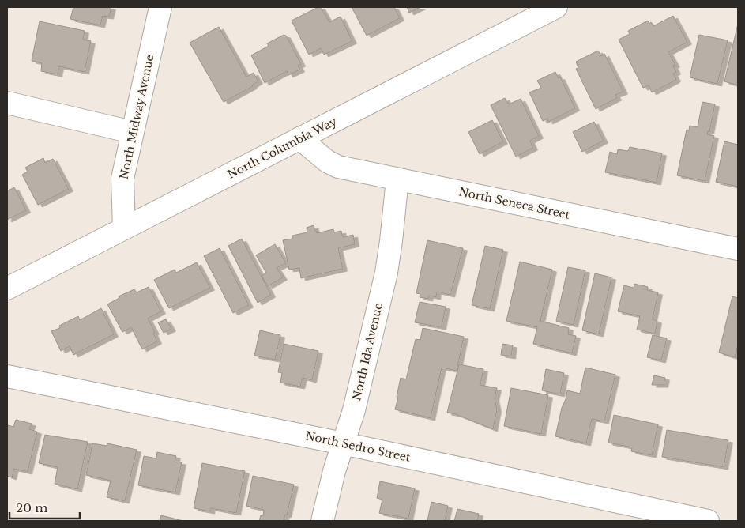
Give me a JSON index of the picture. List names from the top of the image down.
{
  "streets": {
    "street": [
      "North Midway Avenue",
      "North Columbia Way",
      "North Seneca Street",
      "North Ida Avenue",
      "North Sedro Street"
    ]
  },
  "crossings": [
    ["North Midway Avenue", "North Columbia Way"],
    ["North Columbia Way", "North Seneca Street"],
    ["North Seneca Street", "North Ida Avenue"],
    ["North Ida Avenue", "North Sedro Street"]
  ],
  "scale_bar": "20 m"
}
